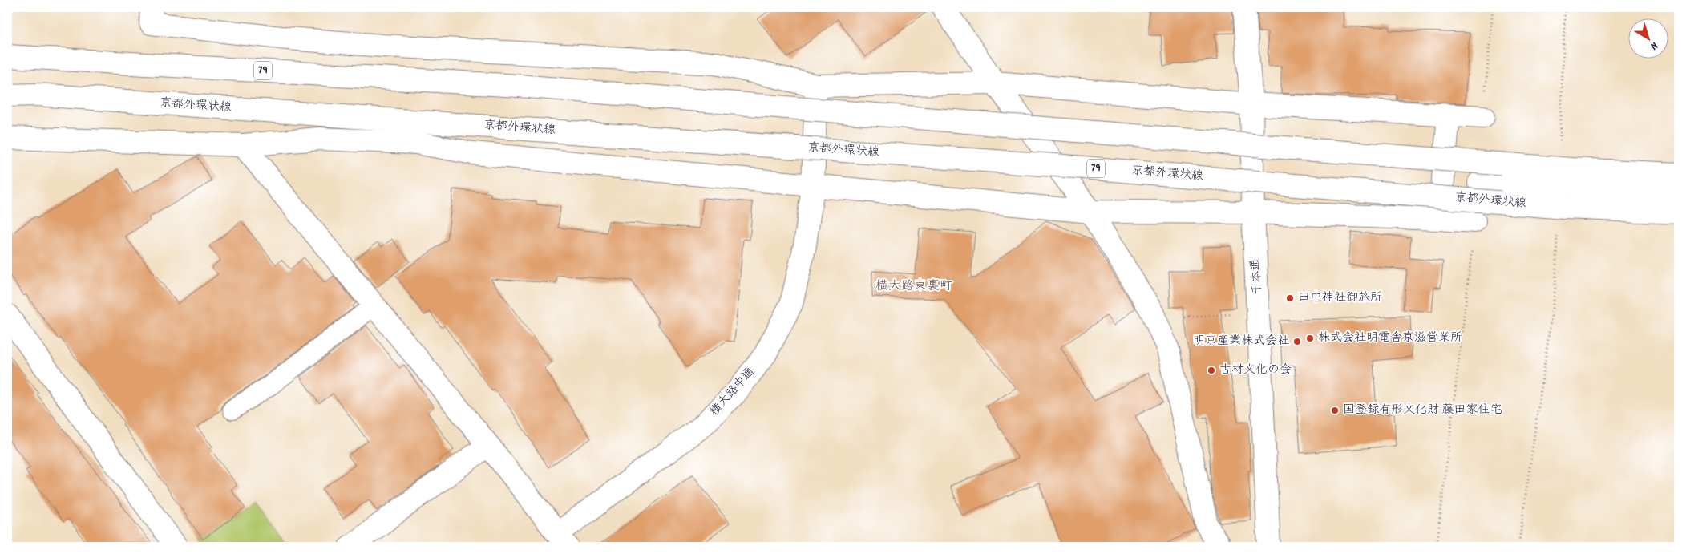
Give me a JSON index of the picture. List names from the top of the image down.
{
  "streets": {
    "street": [
      "79",
      "京都外環状線",
      "千本通",
      "横大路中通"
    ]
  },
  "districts": ["横大路東裏町"],
  "places": [
    "田中神社御旅所",
    "株式会社明電舎京滋営業所",
    "明京産業株式会社",
    "古材文化の会",
    "国登録有形文化財 藤田家住宅"
  ],
  "north": "bottom right"
}
